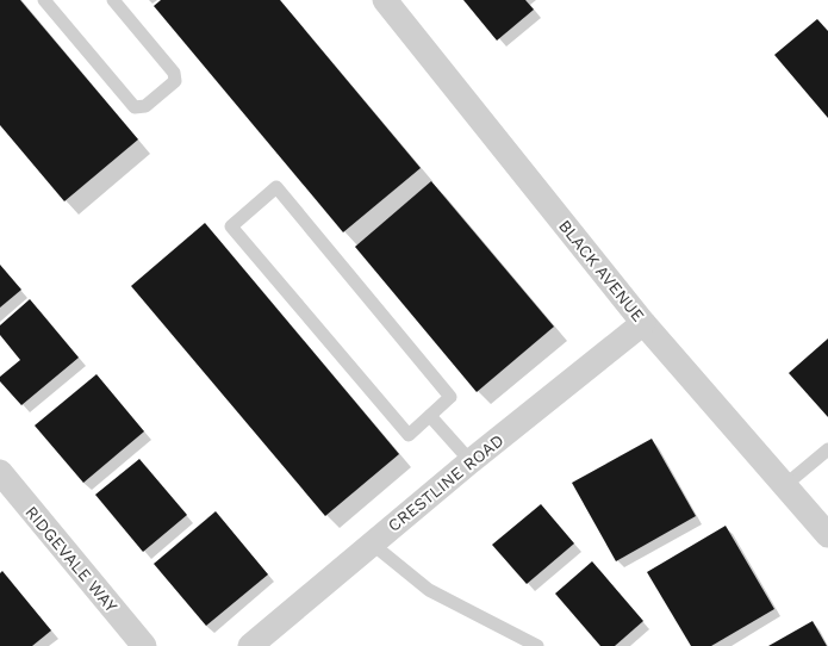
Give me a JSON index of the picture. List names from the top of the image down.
{
  "streets": {
    "street": ["BLACK AVENUE", "CRESTLINE ROAD", "RIDGEVALE WAY"]
  },
  "crossings": [
    ["BLACK AVENUE", "CRESTLINE ROAD"]
  ]
}
